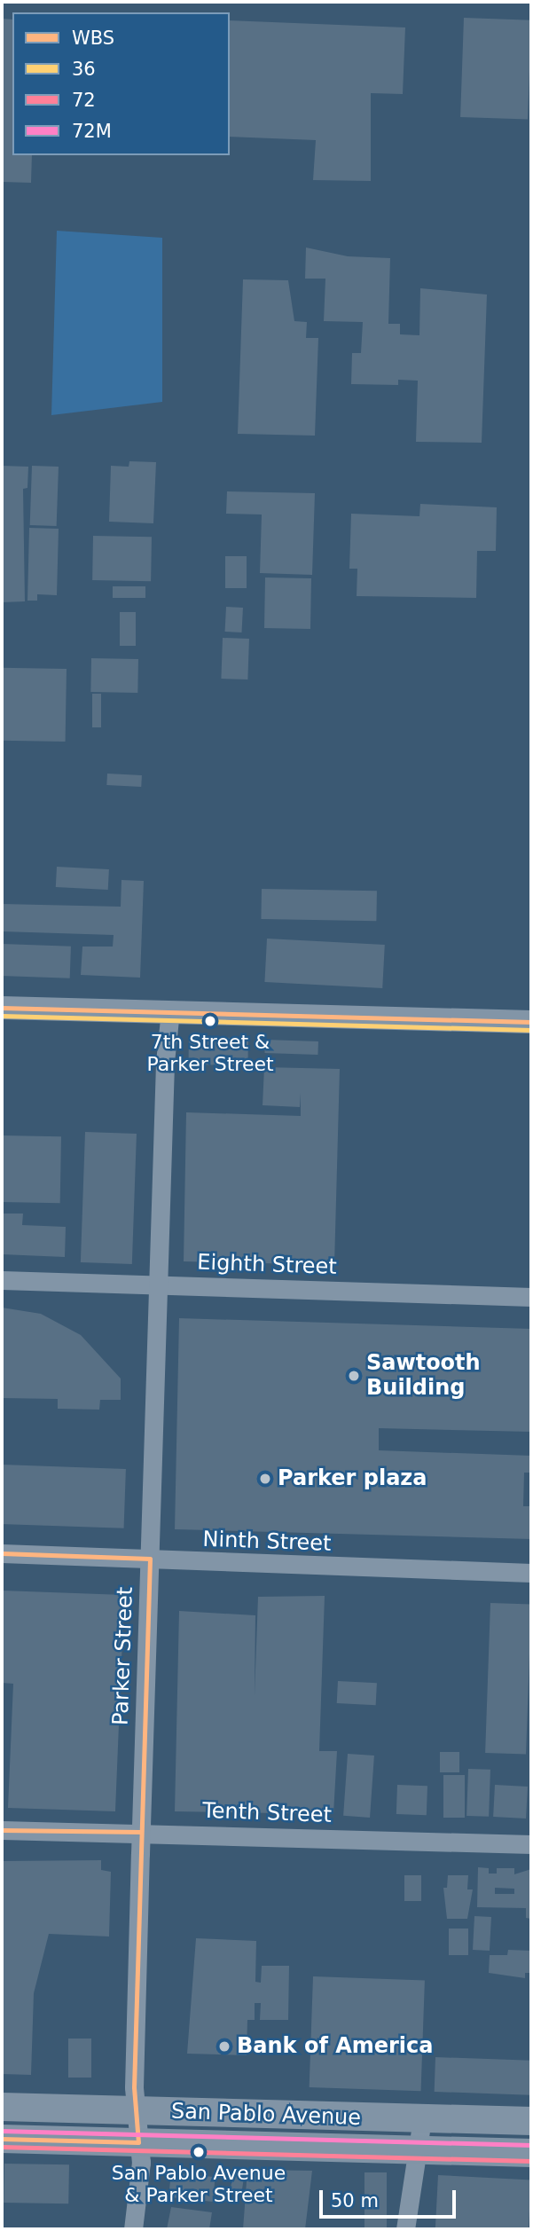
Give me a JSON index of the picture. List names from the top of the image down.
{
  "streets": {
    "main road": ["San Pablo Avenue"],
    "street": [
      "Eighth Street",
      "Ninth Street",
      "Parker Street",
      "Tenth Street"
    ]
  },
  "crossings": [
    ["Eighth Street", "Parker Street"],
    ["Ninth Street", "Parker Street"],
    ["Parker Street", "Tenth Street"],
    ["Parker Street", "San Pablo Avenue"]
  ],
  "places": [
    "7th Street & Parker Street",
    "Sawtooth Building",
    "Parker plaza",
    "Bank of America",
    "San Pablo Avenue & Parker Street"
  ],
  "lines": [
    "transit line WBS",
    "transit line 36",
    "transit line 72M",
    "transit line 72"
  ],
  "legend": [
    "WBS",
    "36",
    "72",
    "72M"
  ],
  "scale_bar": "50 m"
}
